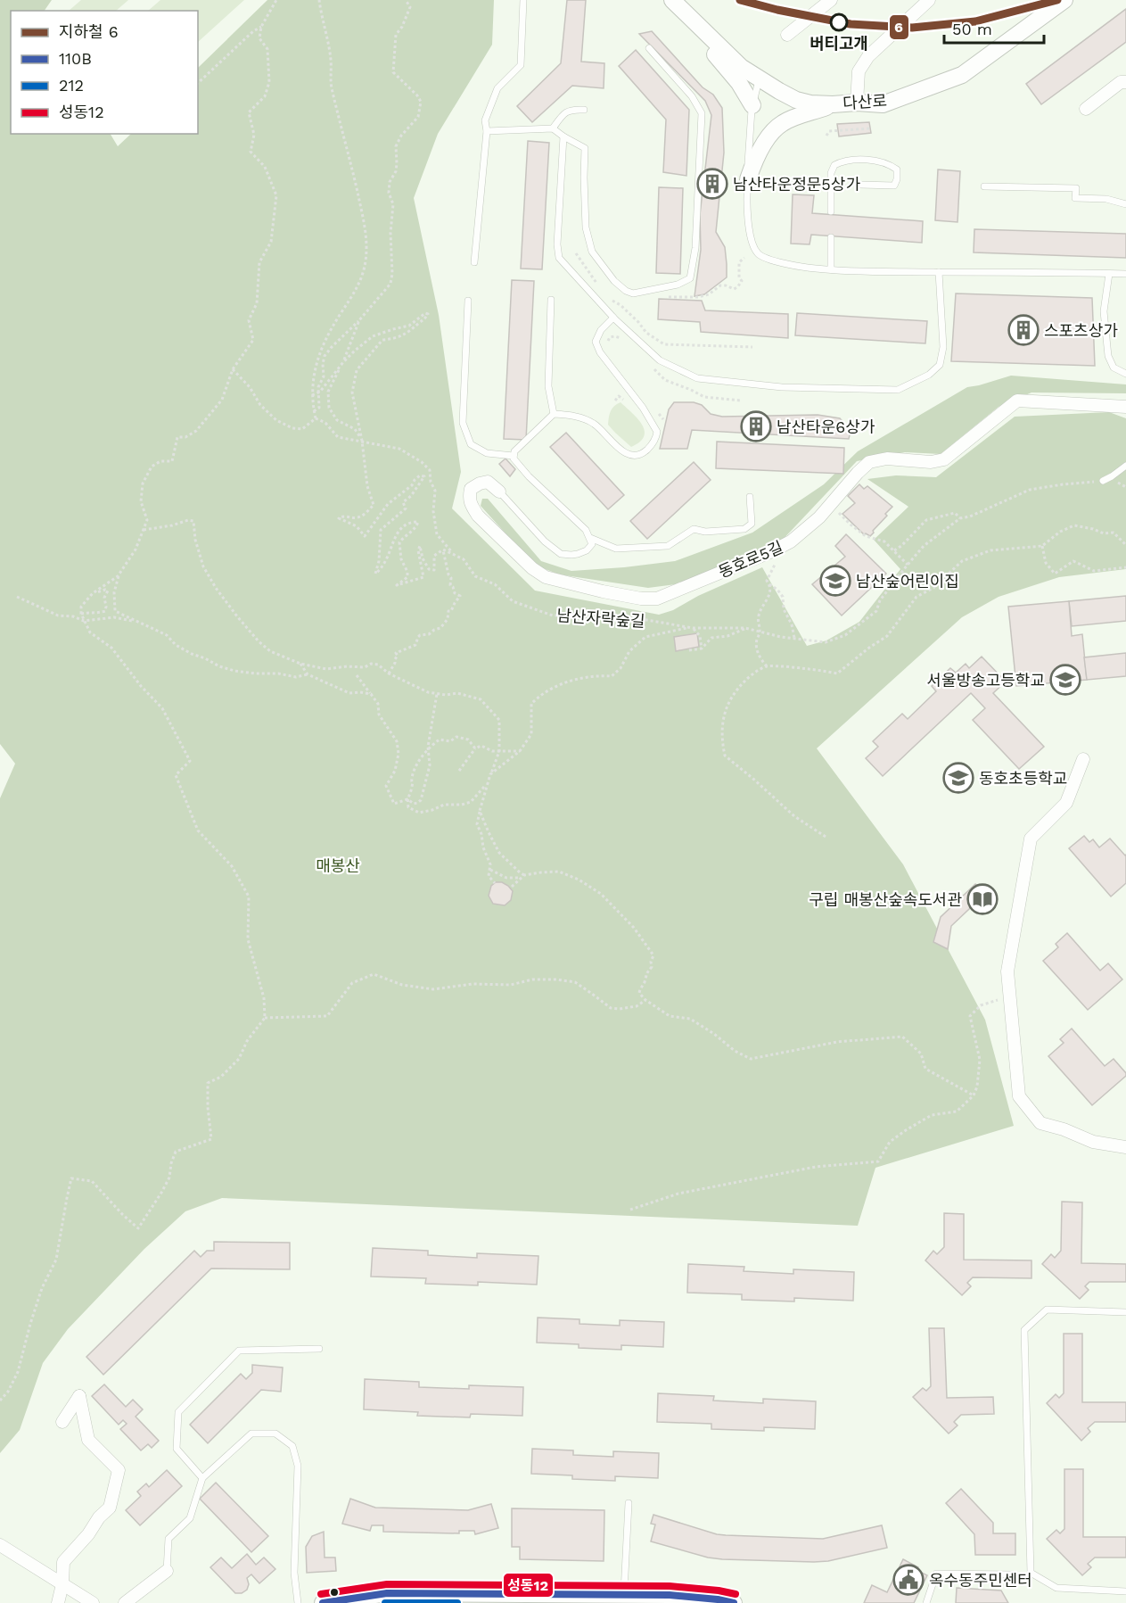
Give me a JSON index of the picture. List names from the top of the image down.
{
  "streets": {
    "main road": ["다산로"],
    "street": ["동호로5길"],
    "path": ["남산자락숲길"]
  },
  "parks": ["매봉산"],
  "places": {
    "other": ["버티고개"],
    "building": ["남산타운정문5상가", "스포츠상가", "남산타운6상가"],
    "school or university": ["남산숲어린이집", "서울방송고등학교", "동호초등학교"],
    "library": ["구립 매봉산숲속도서관"],
    "public building": ["옥수동주민센터"]
  },
  "lines": [
    "metro line 6",
    "transit line 성동12",
    "transit line 110B",
    "transit line 212"
  ],
  "legend": [
    "지하철 6",
    "110B",
    "212",
    "성동12"
  ],
  "scale_bar": "50 m"
}
